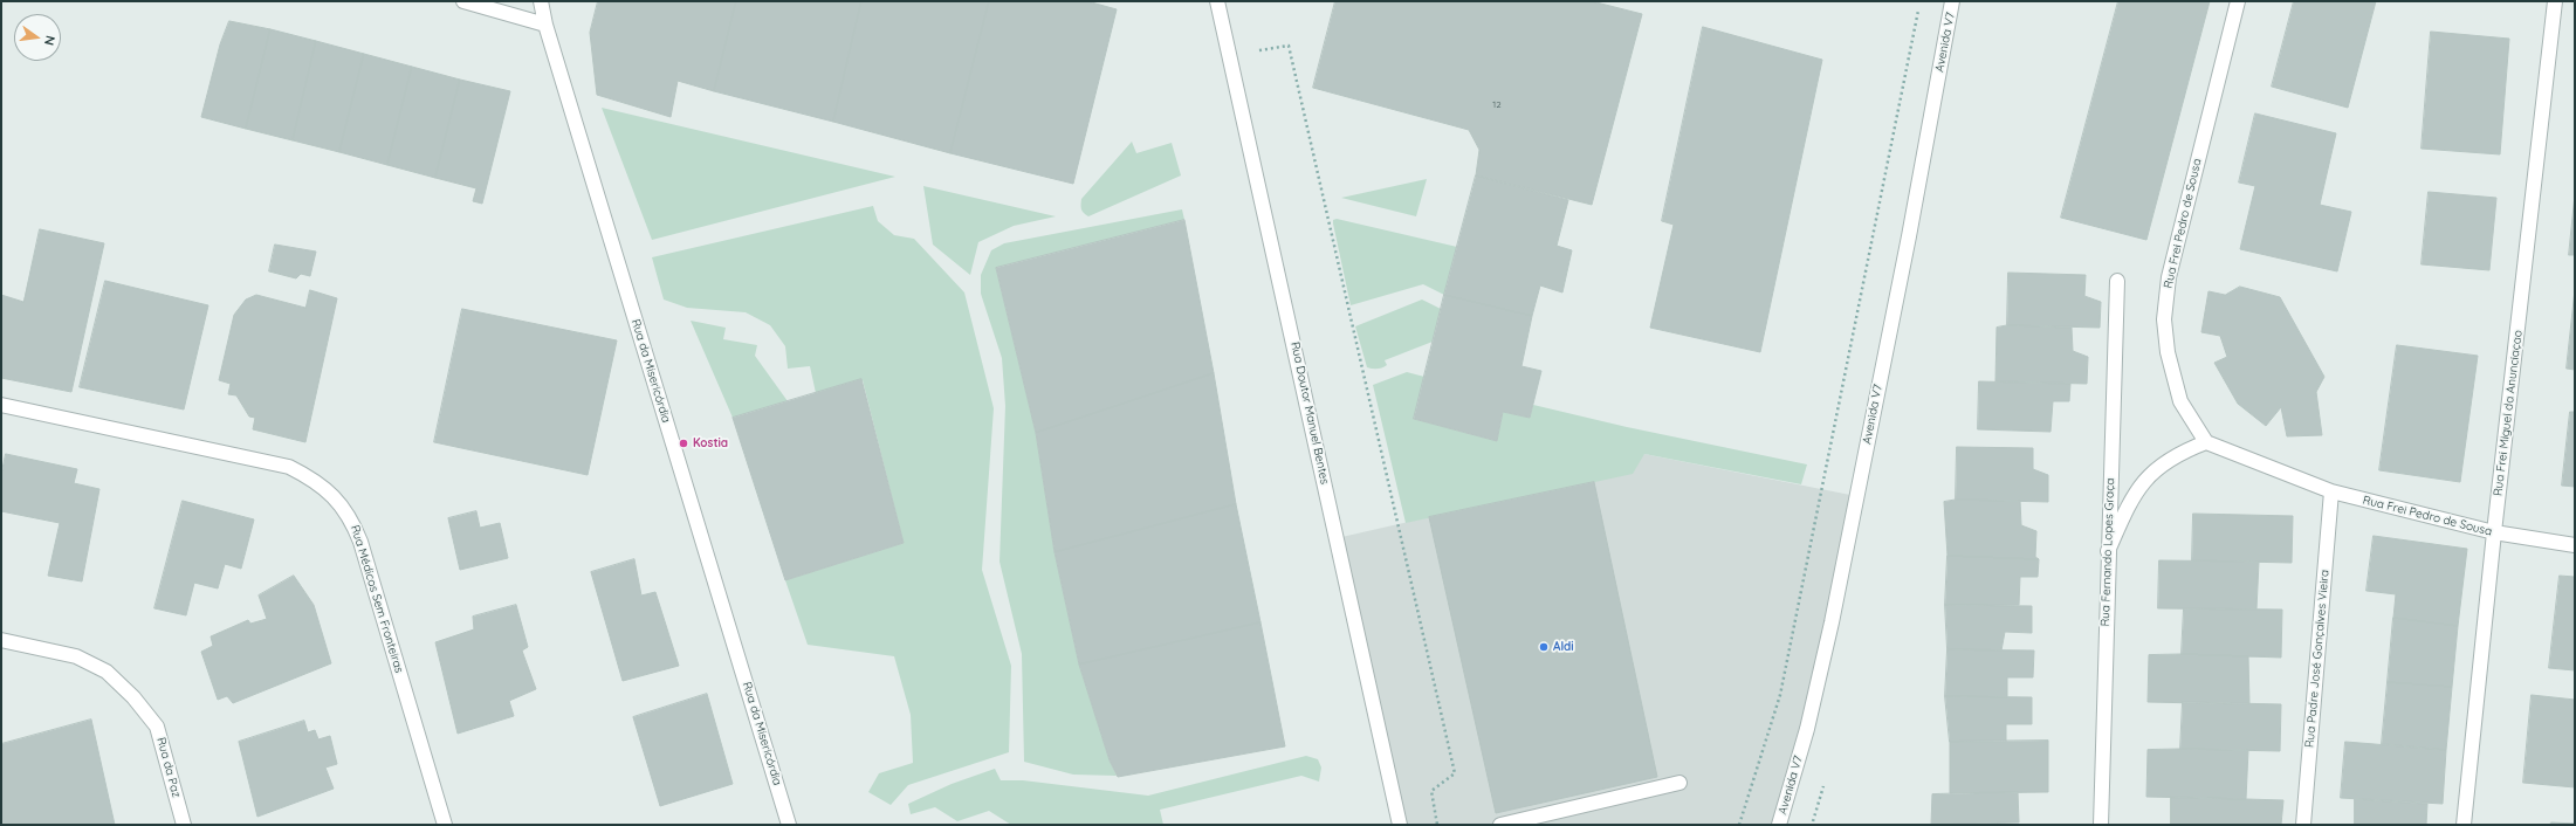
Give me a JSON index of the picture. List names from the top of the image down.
{
  "streets": {
    "street": [
      "Avenida V7",
      "Rua Frei Pedro de Sousa",
      "Rua da Misericórdia",
      "Rua Doutor Manuel Bentes",
      "Rua Frei Miguel da Anunciaçao",
      "Rua Fernando Lopes Graça",
      "Rua Médicos Sem Fronteiras",
      "Rua Padre José Gonçalves Vieira",
      "Rua da Paz"
    ]
  },
  "crossings": [
    ["Rua Frei Pedro de Sousa", "Rua Frei Miguel da Anunciaçao"],
    ["Rua Frei Pedro de Sousa", "Rua Padre José Gonçalves Vieira"]
  ],
  "places": ["Kostia", "Aldi"],
  "house_numbers": ["12"],
  "north": "right"
}
